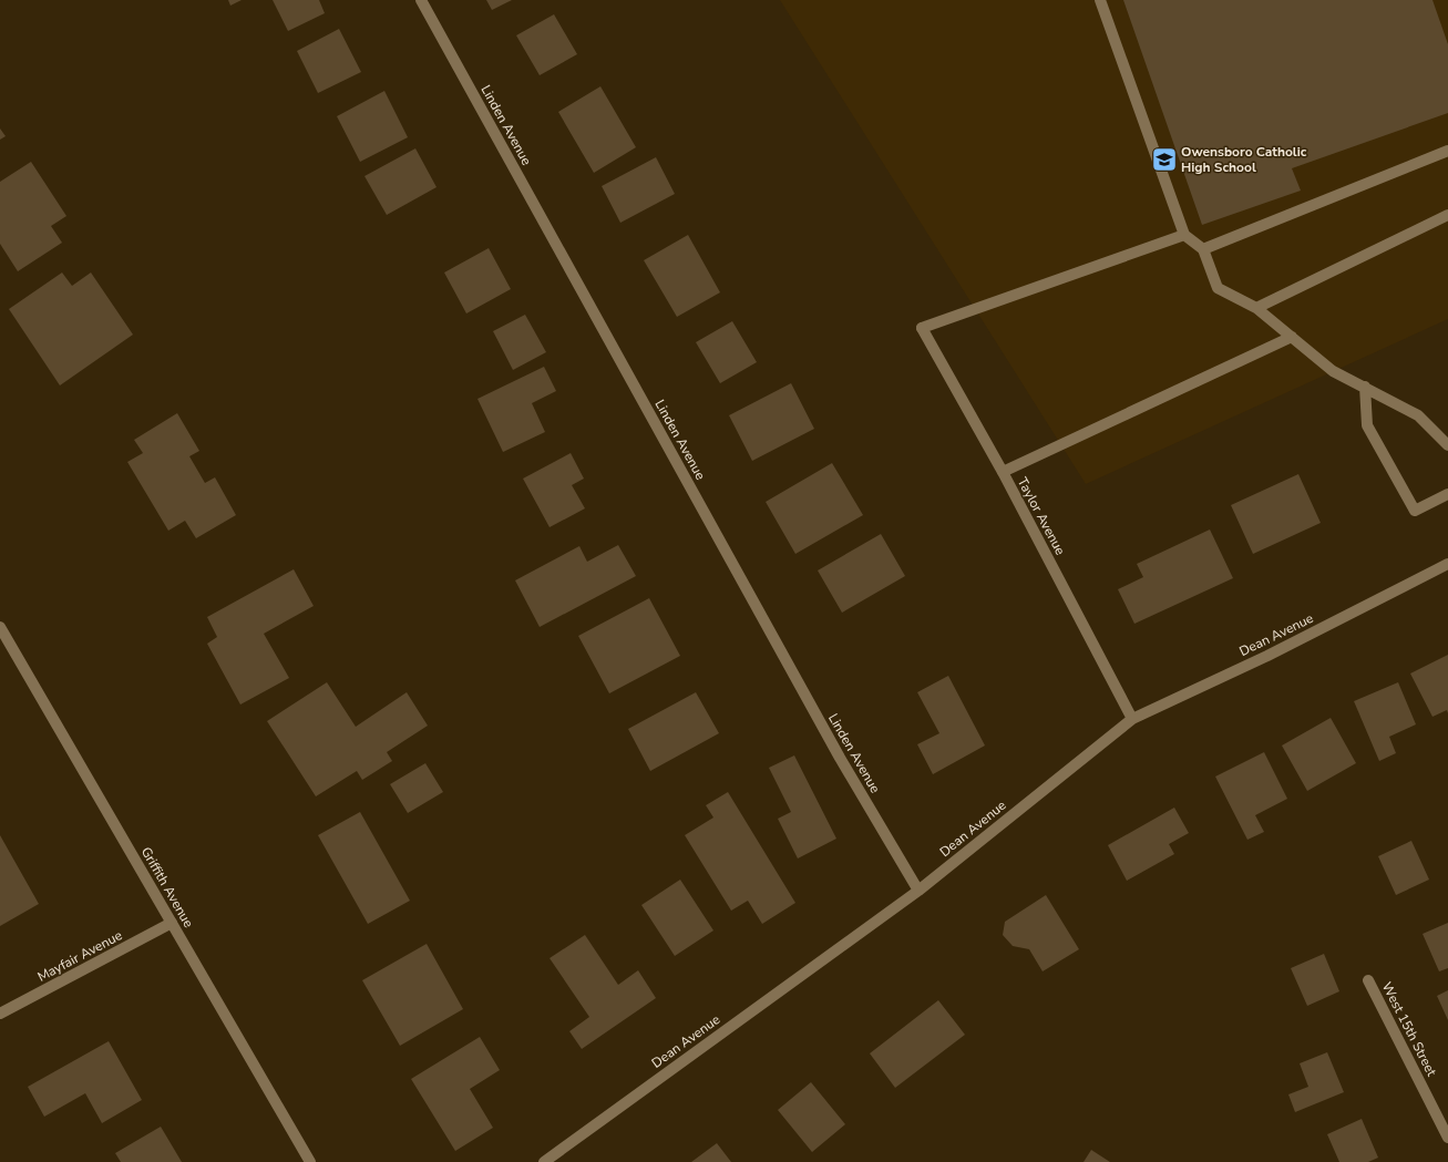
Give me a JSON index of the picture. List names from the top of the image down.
{
  "streets": {
    "street": [
      "Linden Avenue",
      "Taylor Avenue",
      "Dean Avenue",
      "Griffith Avenue",
      "Mayfair Avenue",
      "West 15th Street"
    ]
  },
  "crossings": [
    ["Linden Avenue", "Dean Avenue"],
    ["Taylor Avenue", "Dean Avenue"],
    ["Griffith Avenue", "Mayfair Avenue"]
  ],
  "places": {
    "school or university": ["Owensboro Catholic High School"]
  }
}
